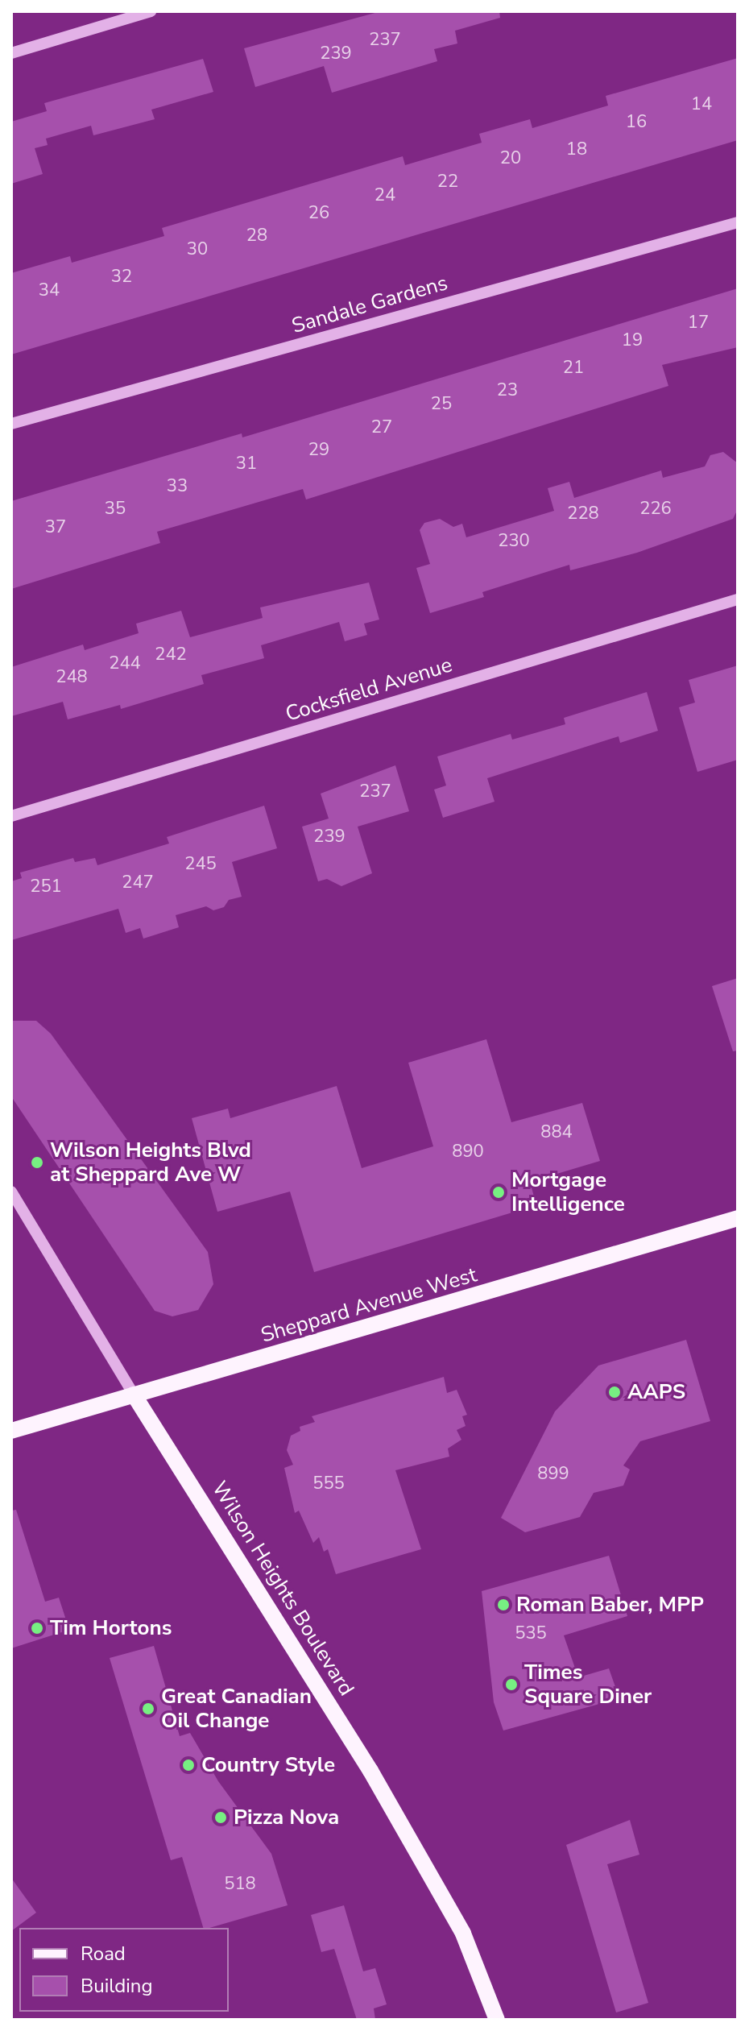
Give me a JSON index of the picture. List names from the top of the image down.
{
  "streets": {
    "main road": ["Sheppard Avenue West", "Wilson Heights Boulevard"],
    "street": ["Sandale Gardens", "Cocksfield Avenue"]
  },
  "crossings": [
    ["Sheppard Avenue West", "Wilson Heights Boulevard"]
  ],
  "places": [
    "Wilson Heights Blvd at Sheppard Ave W",
    "Mortgage Intelligence",
    "AAPS",
    "Roman Baber, MPP",
    "Tim Hortons",
    "Times Square Diner",
    "Great Canadian Oil Change",
    "Country Style",
    "Pizza Nova"
  ],
  "house_numbers": [
    "237",
    "239",
    "14",
    "16",
    "18",
    "20",
    "22",
    "24",
    "26",
    "28",
    "30",
    "32",
    "34",
    "17",
    "19",
    "21",
    "23",
    "25",
    "27",
    "29",
    "31",
    "33",
    "35",
    "226",
    "228",
    "37",
    "230",
    "242",
    "244",
    "248",
    "237",
    "239",
    "245",
    "247",
    "251",
    "884",
    "890",
    "899",
    "555",
    "535",
    "518"
  ],
  "legend": ["Road", "Building"]
}
